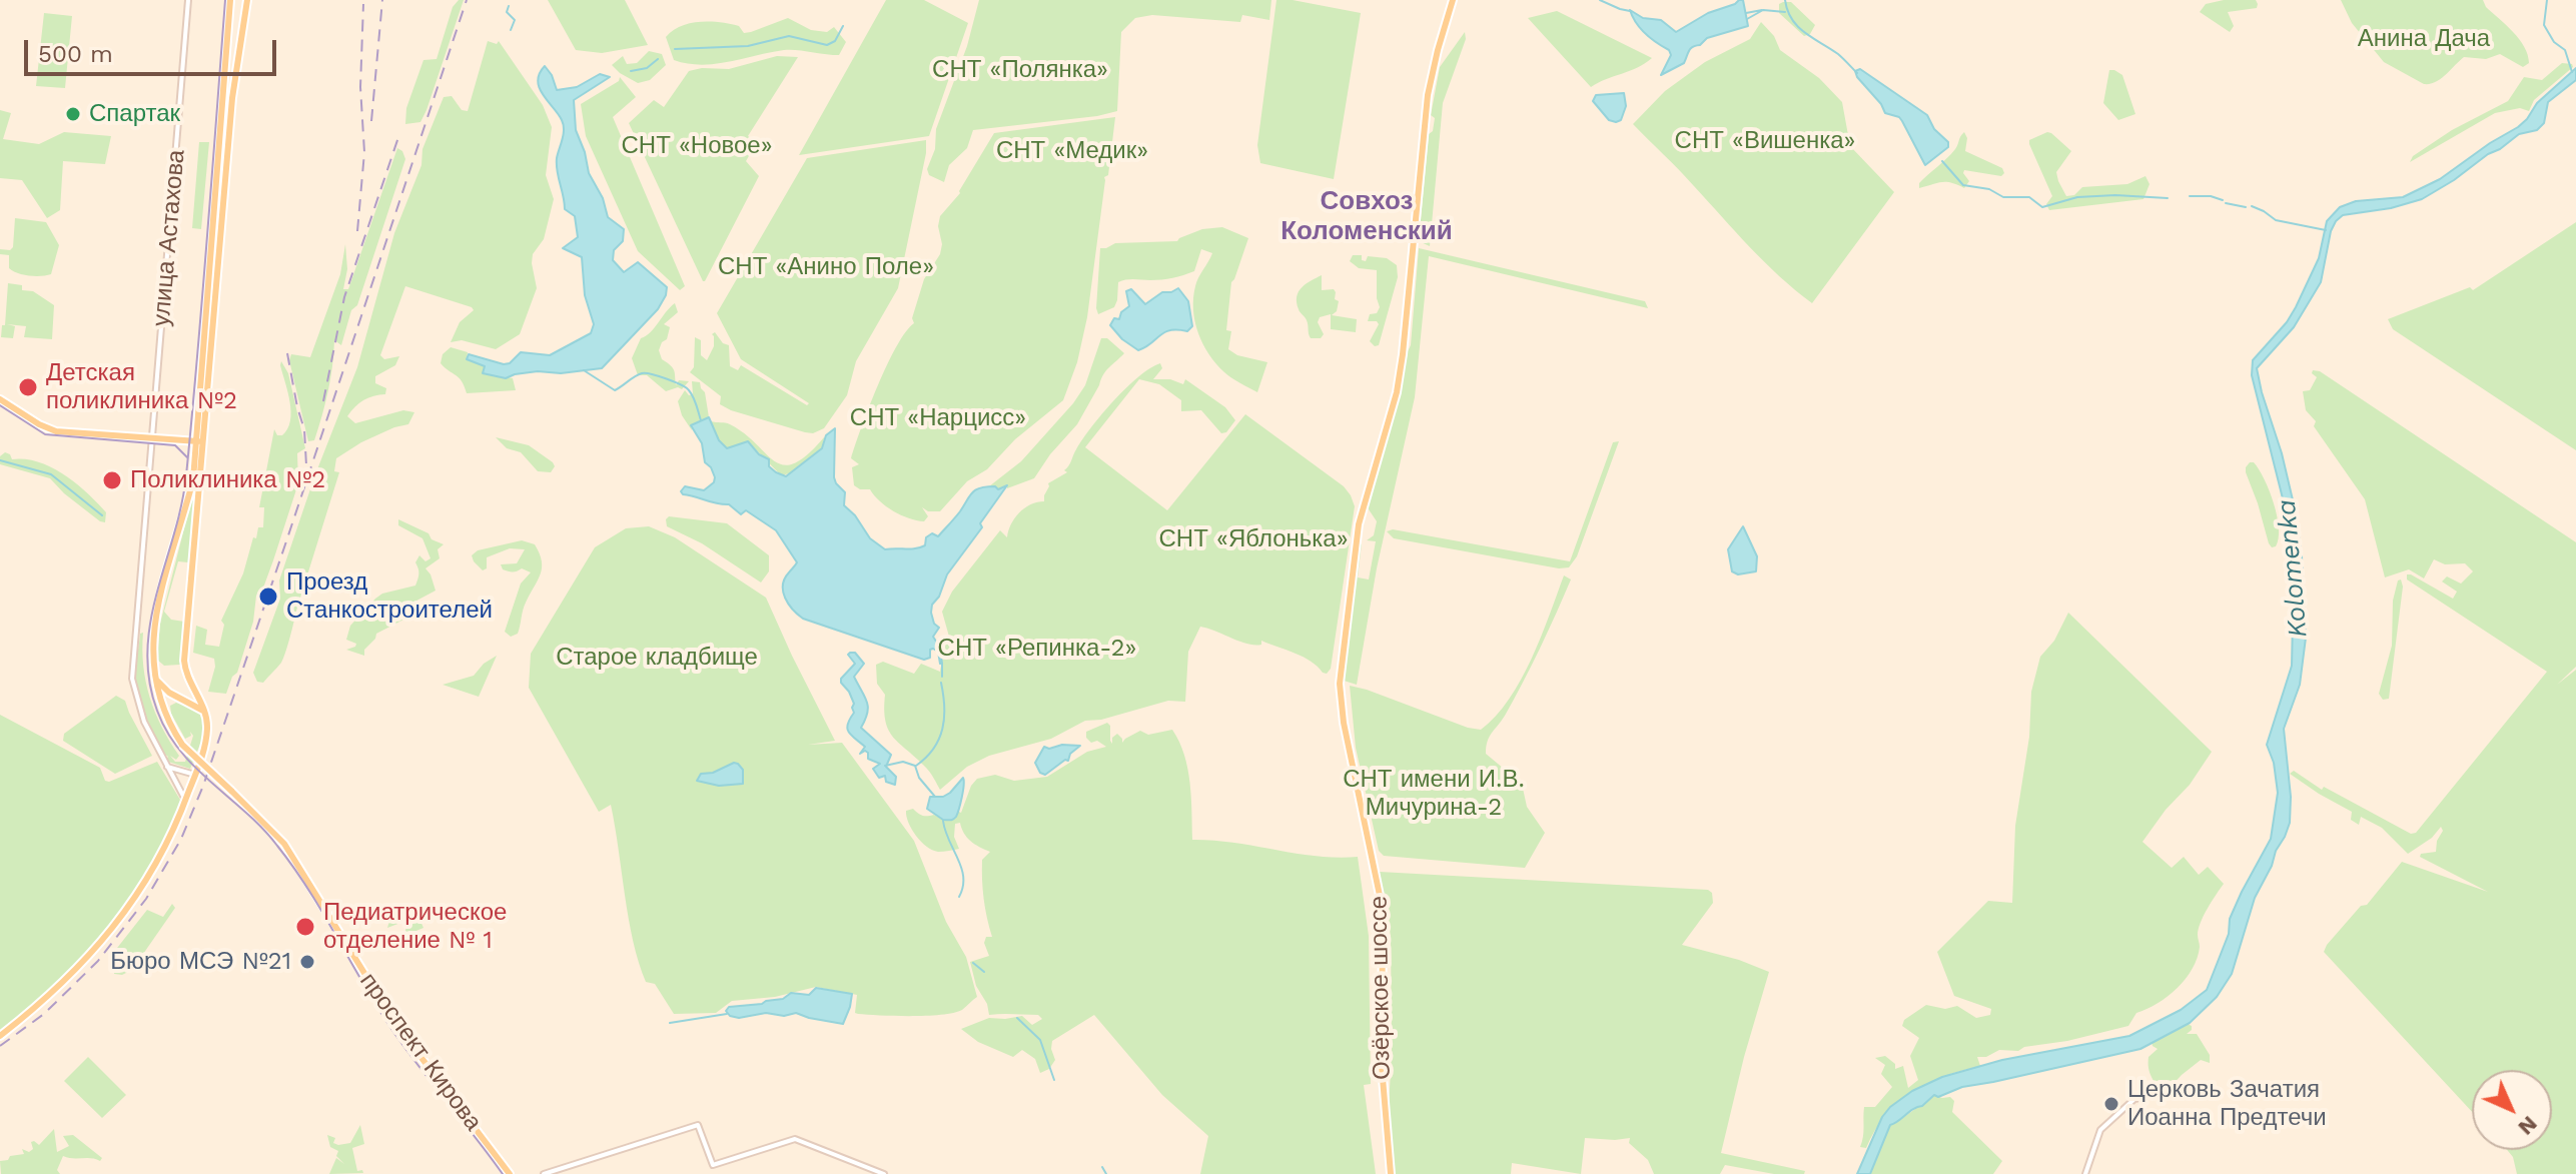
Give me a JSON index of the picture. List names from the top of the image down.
{
  "streets": {
    "main road": ["улица Астахова", "Озёрское шоссе", "проспект Кирова"]
  },
  "crossings": [
    ["улица Астахова", "проспект Кирова"]
  ],
  "districts": ["Совхоз Коломенский"],
  "water": ["Kolomenka"],
  "parks": [
    "Анина Дача",
    "СНТ «Полянка»",
    "СНТ «Вишенка»",
    "СНТ «Новое»",
    "СНТ «Медик»",
    "СНТ «Анино Поле»",
    "СНТ «Нарцисс»",
    "СНТ «Яблонька»",
    "СНТ «Репинка-2»",
    "Старое кладбище",
    "СНТ имени И.В. Мичурина-2"
  ],
  "places": [
    "Спартак",
    "Детская поликлиника №2",
    "Поликлиника №2",
    "Проезд Станкостроителей",
    "Педиатрическое отделение № 1",
    "Бюро МСЭ №21",
    "Церковь Зачатия Иоанна Предтечи"
  ],
  "scale_bar": "500 m",
  "north": "bottom right"
}
